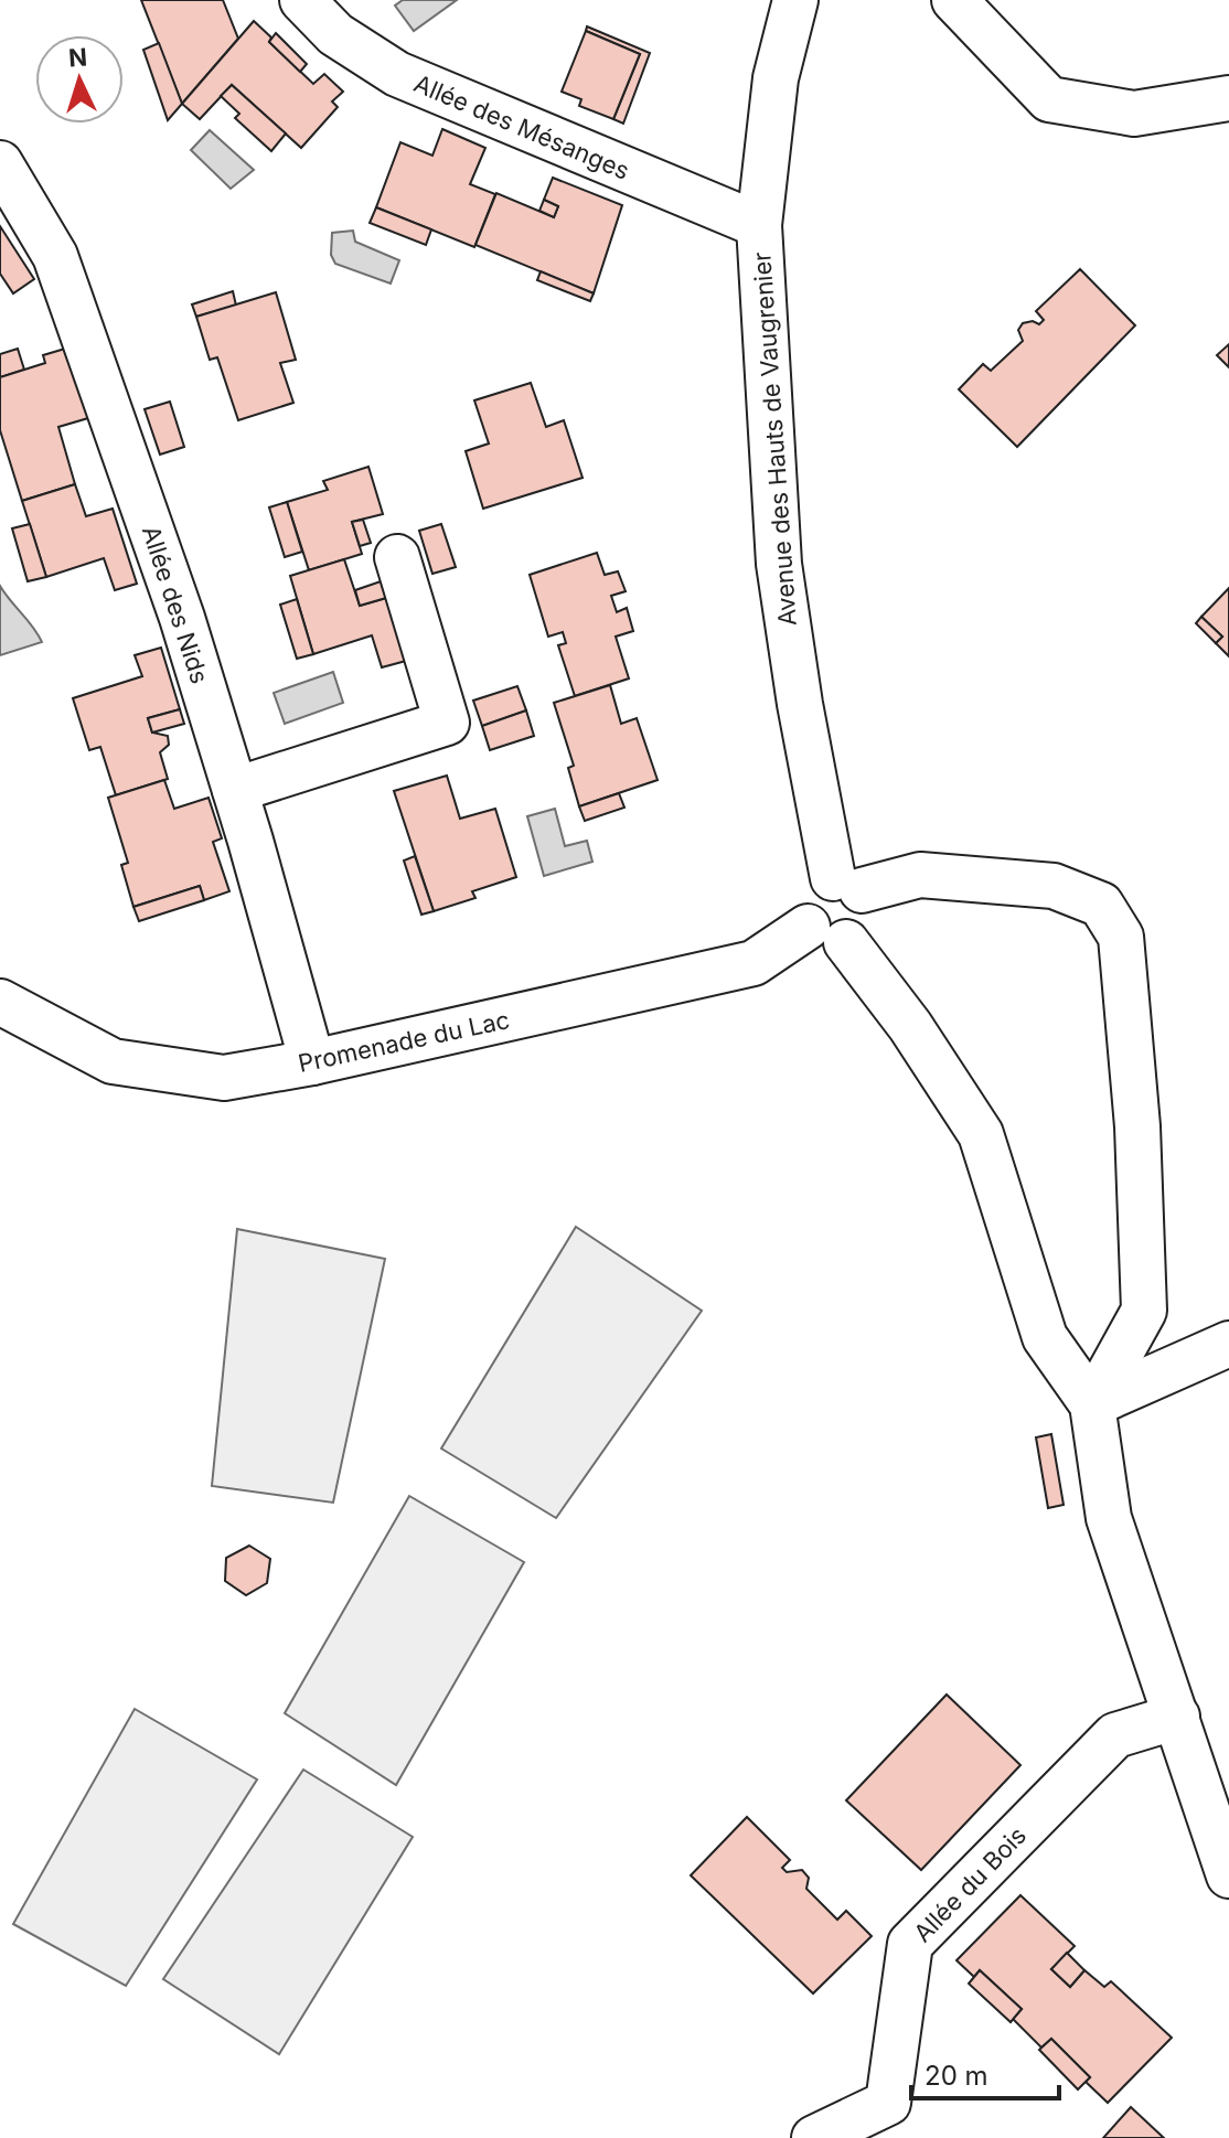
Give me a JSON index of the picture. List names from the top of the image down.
{
  "streets": {
    "street": [
      "Allée des Mésanges",
      "Avenue des Hauts de Vaugrenier",
      "Allée des Nids",
      "Promenade du Lac",
      "Allée du Bois"
    ]
  },
  "crossings": [
    ["Allée des Mésanges", "Avenue des Hauts de Vaugrenier"],
    ["Allée des Nids", "Promenade du Lac"]
  ],
  "scale_bar": "20 m",
  "north": "top"
}
